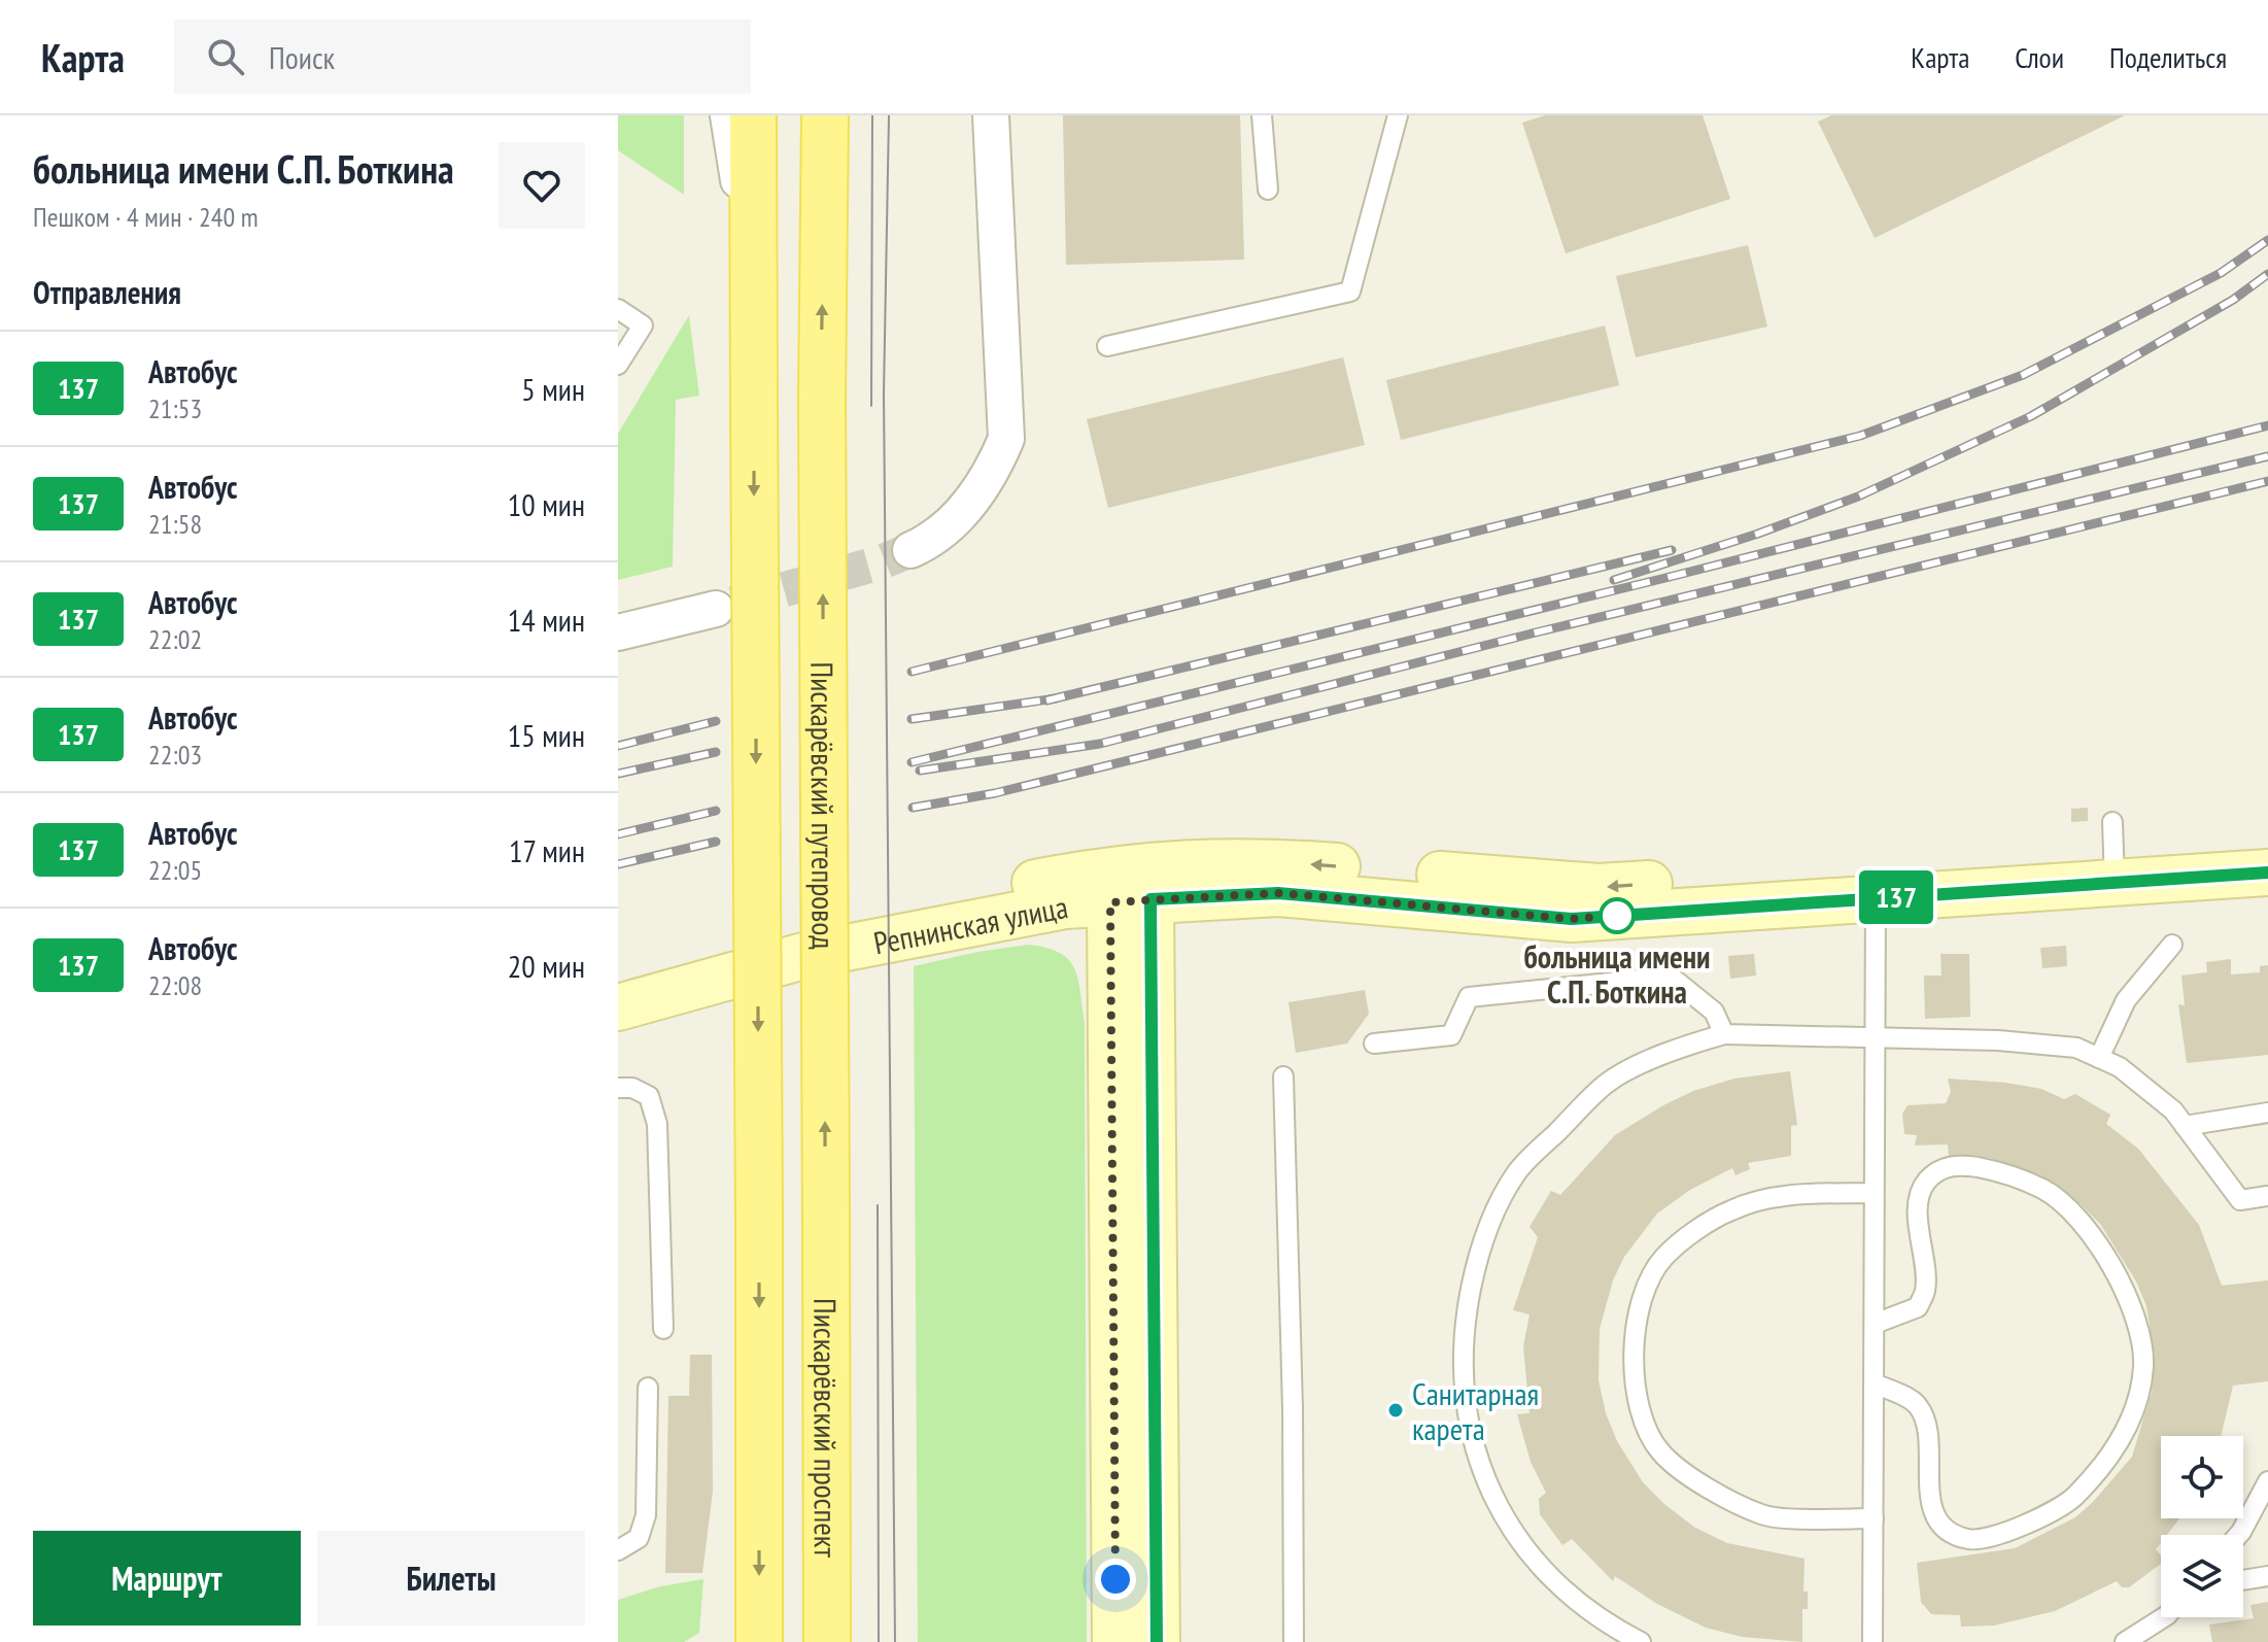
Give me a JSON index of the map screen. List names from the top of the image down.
{
  "streets": {
    "main road": ["Пискарёвский путепровод", "Пискарёвский проспект"],
    "street": ["Репнинская улица"]
  },
  "crossings": [
    ["Пискарёвский путепровод", "Пискарёвский проспект"]
  ],
  "places": ["больница имени С.П. Боткина", "Санитарная карета"],
  "lines": ["bus line 137"],
  "page": {
    "header": "Карта",
    "search": "Поиск",
    "nav": ["Карта", "Слои", "Поделиться"],
    "heading": [
      ["больница имени С.П. Боткина", "Пешком · 4 мин · 240 m"],
      "Отправления"
    ],
    "on_map": "137",
    "list": [
      {
        "mark": "137",
        "name": "Автобус",
        "note": "21:53",
        "value": "5 мин"
      },
      {
        "mark": "137",
        "name": "Автобус",
        "note": "21:58",
        "value": "10 мин"
      },
      {
        "mark": "137",
        "name": "Автобус",
        "note": "22:02",
        "value": "14 мин"
      },
      {
        "mark": "137",
        "name": "Автобус",
        "note": "22:03",
        "value": "15 мин"
      },
      {
        "mark": "137",
        "name": "Автобус",
        "note": "22:05",
        "value": "17 мин"
      },
      {
        "mark": "137",
        "name": "Автобус",
        "note": "22:08",
        "value": "20 мин"
      }
    ],
    "buttons": ["Маршрут", "Билеты"]
  }
}
